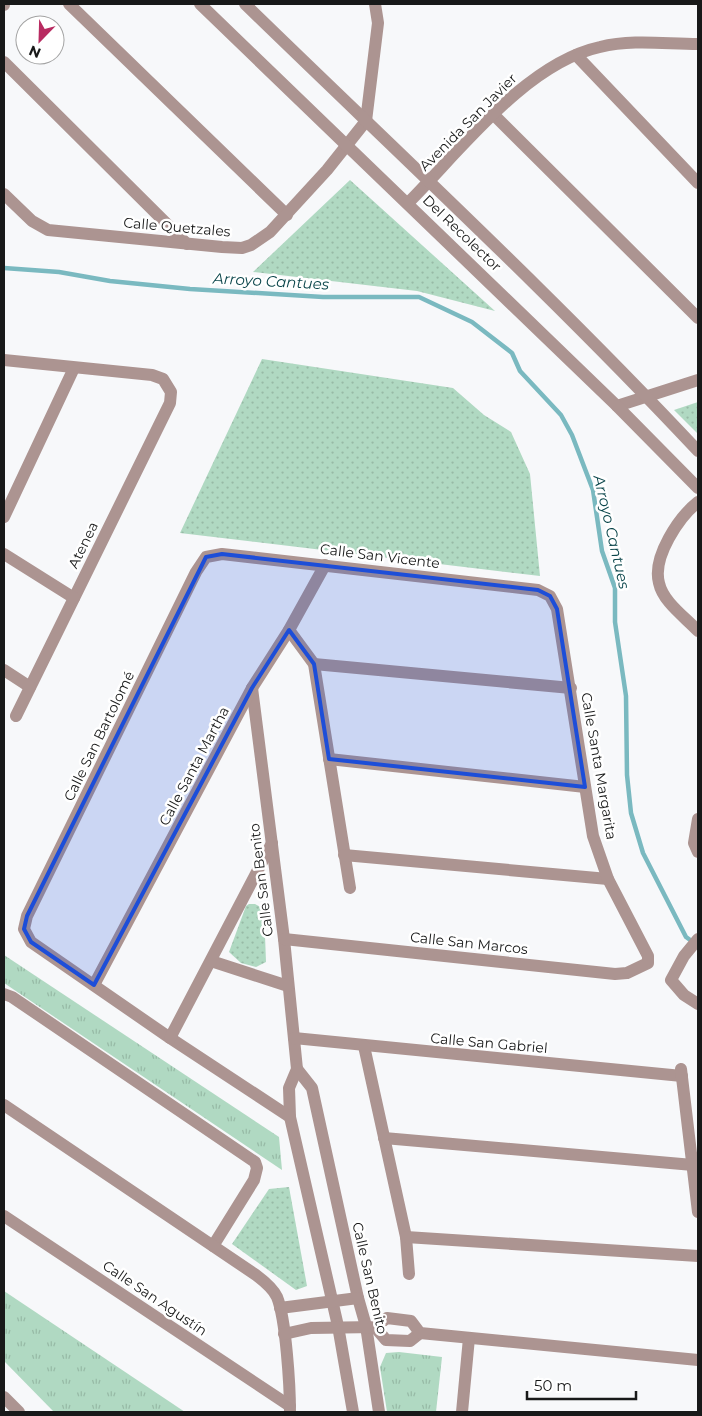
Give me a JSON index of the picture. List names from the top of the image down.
{
  "streets": {
    "street": [
      "Avenida San Javier",
      "Calle Quetzales",
      "Del Recolector",
      "Atenea",
      "Calle San Vicente",
      "Calle San Bartolomé",
      "Calle Santa Martha",
      "Calle Santa Margarita",
      "Calle San Benito",
      "Calle San Marcos",
      "Calle San Gabriel",
      "Calle San Agustín"
    ]
  },
  "crossings": [
    ["Avenida San Javier", "Del Recolector"],
    ["Calle Quetzales", "Del Recolector"],
    ["Calle San Vicente", "Calle San Bartolomé"],
    ["Calle San Vicente", "Calle Santa Martha"],
    ["Calle San Vicente", "Calle Santa Margarita"],
    ["Calle San Bartolomé", "Calle Santa Martha"],
    ["Calle Santa Martha", "Calle San Benito"],
    ["Calle Santa Margarita", "Calle San Marcos"],
    ["Calle San Benito", "Calle San Marcos"],
    ["Calle San Benito", "Calle San Gabriel"]
  ],
  "water": ["Arroyo Cantues"],
  "scale_bar": "50 m",
  "north": "bottom left"
}
